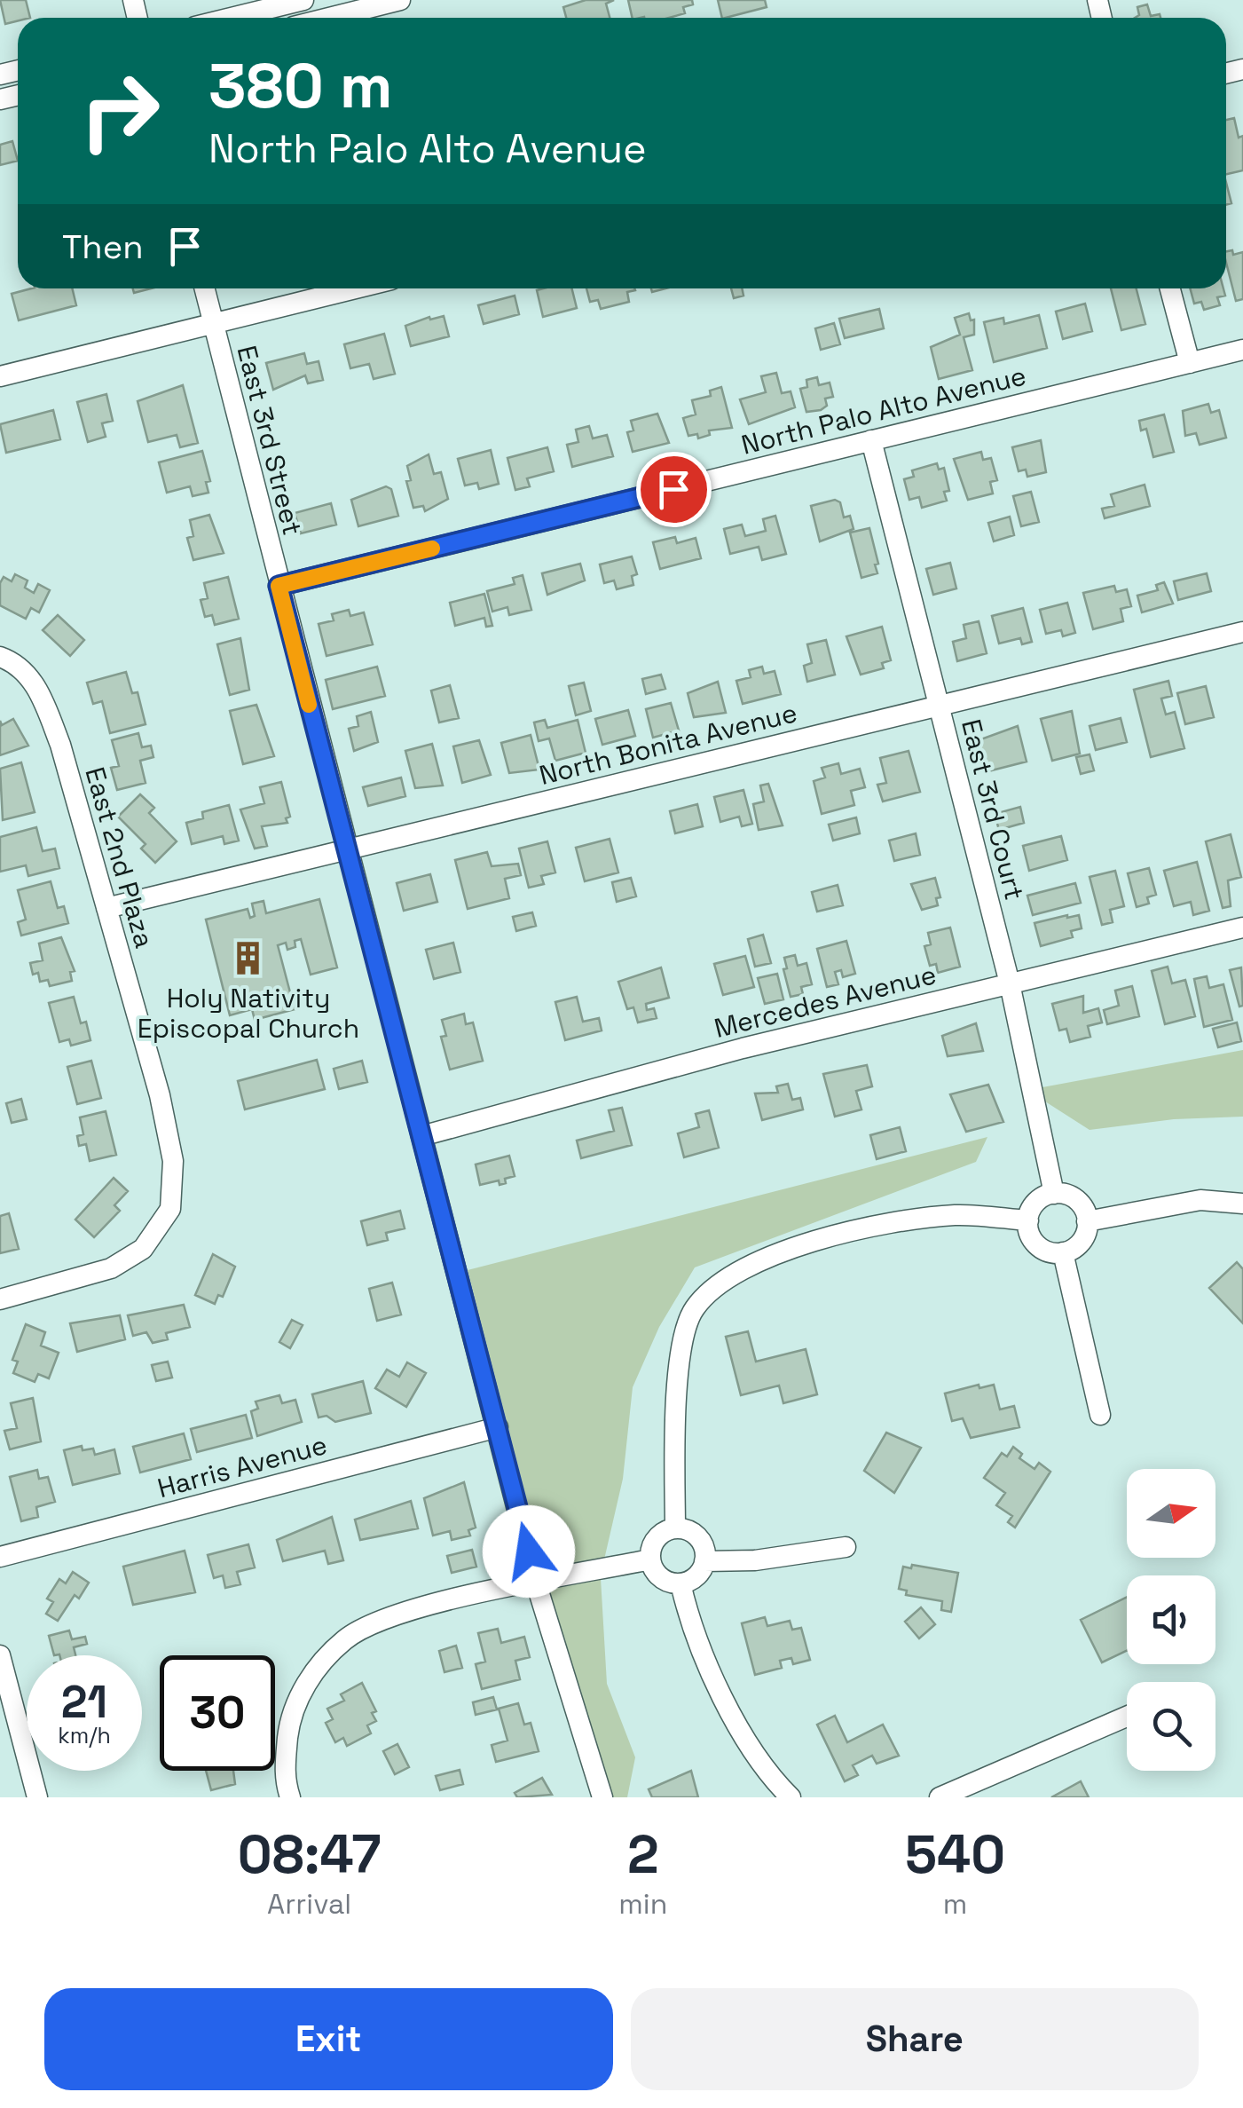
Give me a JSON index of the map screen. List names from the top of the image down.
{
  "streets": {
    "street": [
      "North Palo Alto Avenue",
      "East 3rd Street",
      "North Bonita Avenue",
      "East 3rd Court",
      "East 2nd Plaza",
      "Mercedes Avenue",
      "Harris Avenue"
    ]
  },
  "crossings": [
    ["North Palo Alto Avenue", "East 3rd Street"],
    ["North Palo Alto Avenue", "East 3rd Court"],
    ["East 3rd Street", "North Bonita Avenue"],
    ["East 3rd Street", "Mercedes Avenue"],
    ["East 3rd Street", "Harris Avenue"],
    ["North Bonita Avenue", "East 3rd Court"],
    ["North Bonita Avenue", "East 2nd Plaza"],
    ["East 3rd Court", "Mercedes Avenue"]
  ],
  "places": {
    "building": ["Holy Nativity Episcopal Church"]
  },
  "north": "right",
  "page": {
    "turn": ["380 m", "North Palo Alto Avenue"],
    "then": "Then",
    "speed": "21 km/h",
    "limit": "30",
    "eta": [
      "08:47",
      "Arrival",
      "2",
      "min",
      "540",
      "m"
    ],
    "buttons": ["Exit", "Share"]
  }
}
